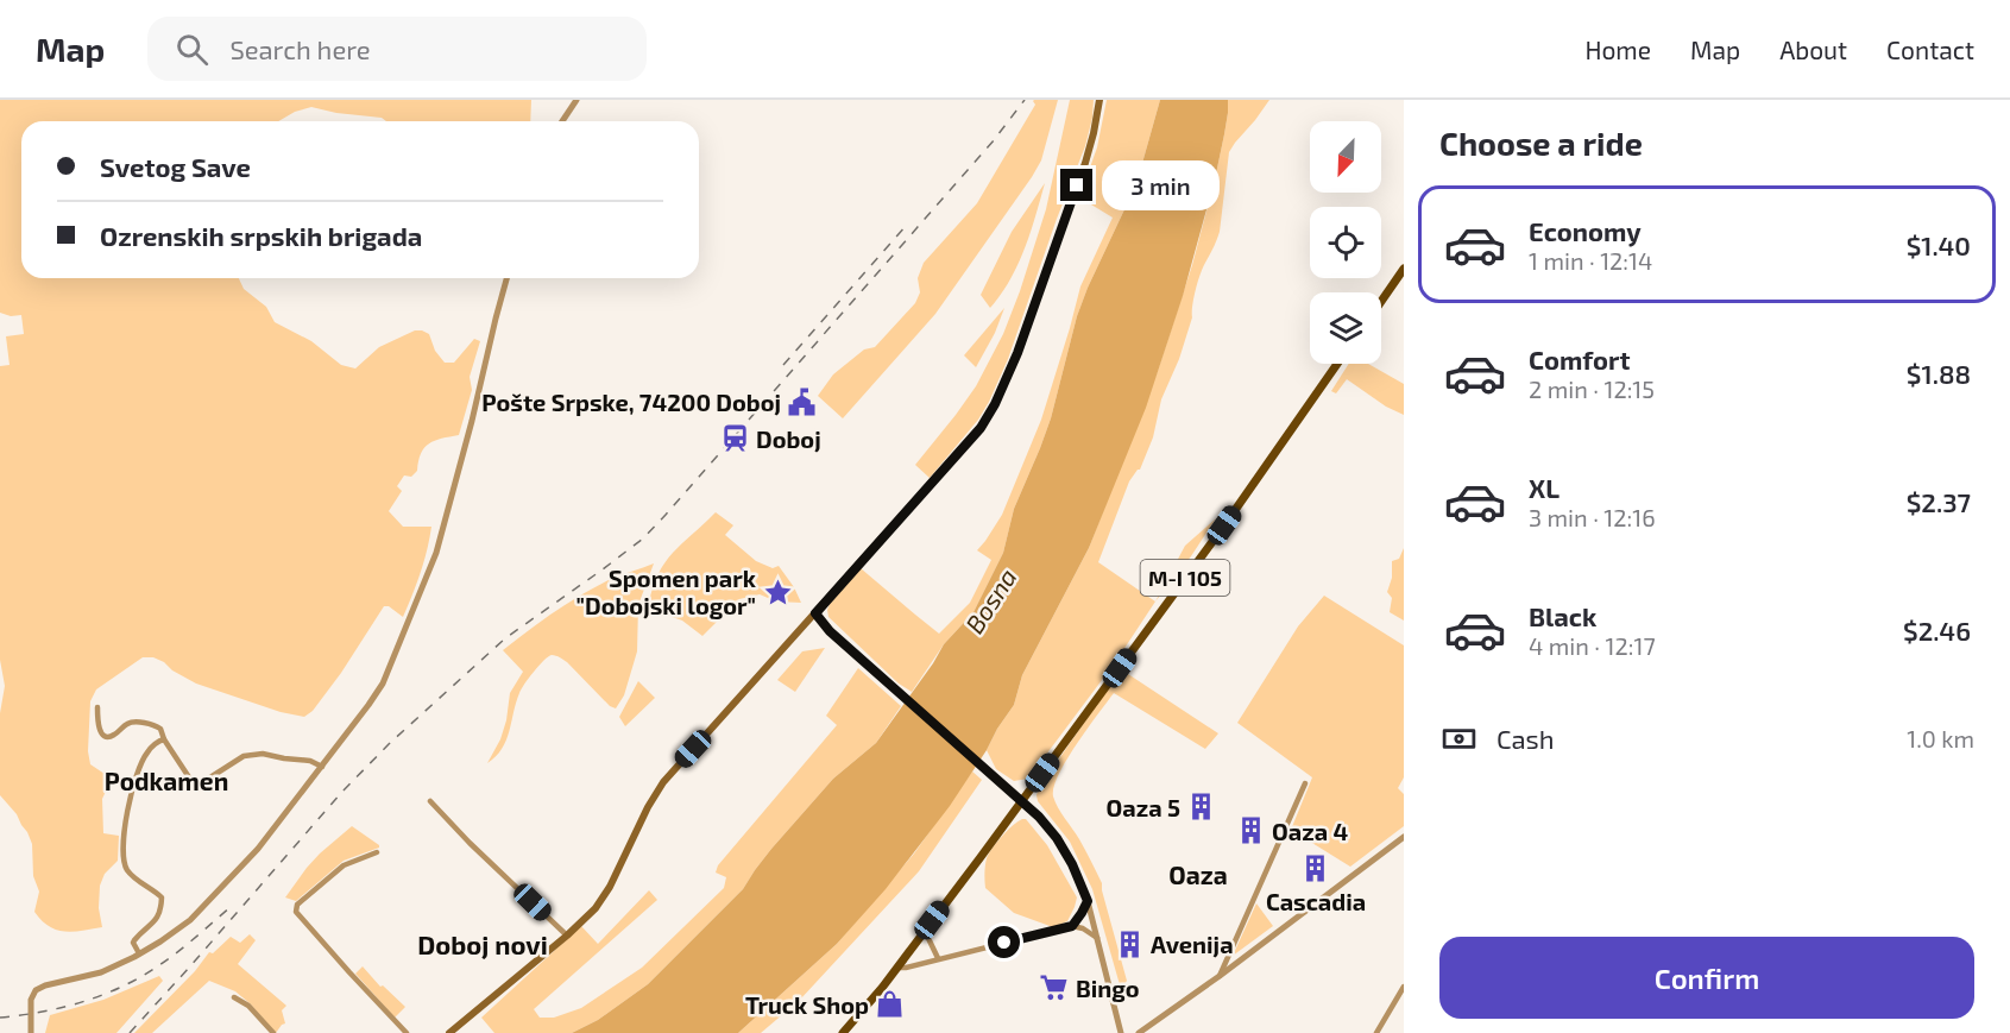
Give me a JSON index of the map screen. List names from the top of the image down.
{
  "streets": {
    "main road": ["M-I 105"]
  },
  "districts": ["Podkamen", "Oaza", "Doboj novi"],
  "water": ["Bosna"],
  "places": {
    "public building": ["Pošte Srpske, 74200 Doboj"],
    "station": ["Doboj"],
    "place": ["Spomen park \"Dobojski logor\""],
    "building": [
      "Oaza 5",
      "Oaza 4",
      "Cascadia",
      "Avenija"
    ],
    "supermarket": ["Bingo"],
    "shop": ["Truck Shop"]
  },
  "north": "bottom left",
  "page": {
    "header": "Map",
    "search": "Search here",
    "nav": [
      "Home",
      "Map",
      "About",
      "Contact"
    ],
    "heading": "Choose a ride",
    "banner": ["Svetog Save", "Ozrenskih srpskih brigada"],
    "bubble": "3 min",
    "list": [
      {
        "name": "Economy",
        "note": "1 min · 12:14",
        "value": "$1.40"
      },
      {
        "name": "Comfort",
        "note": "2 min · 12:15",
        "value": "$1.88"
      },
      {
        "name": "XL",
        "note": "3 min · 12:16",
        "value": "$2.37"
      },
      {
        "name": "Black",
        "note": "4 min · 12:17",
        "value": "$2.46"
      }
    ],
    "pay": ["Cash", "1.0 km"],
    "buttons": "Confirm"
  }
}
